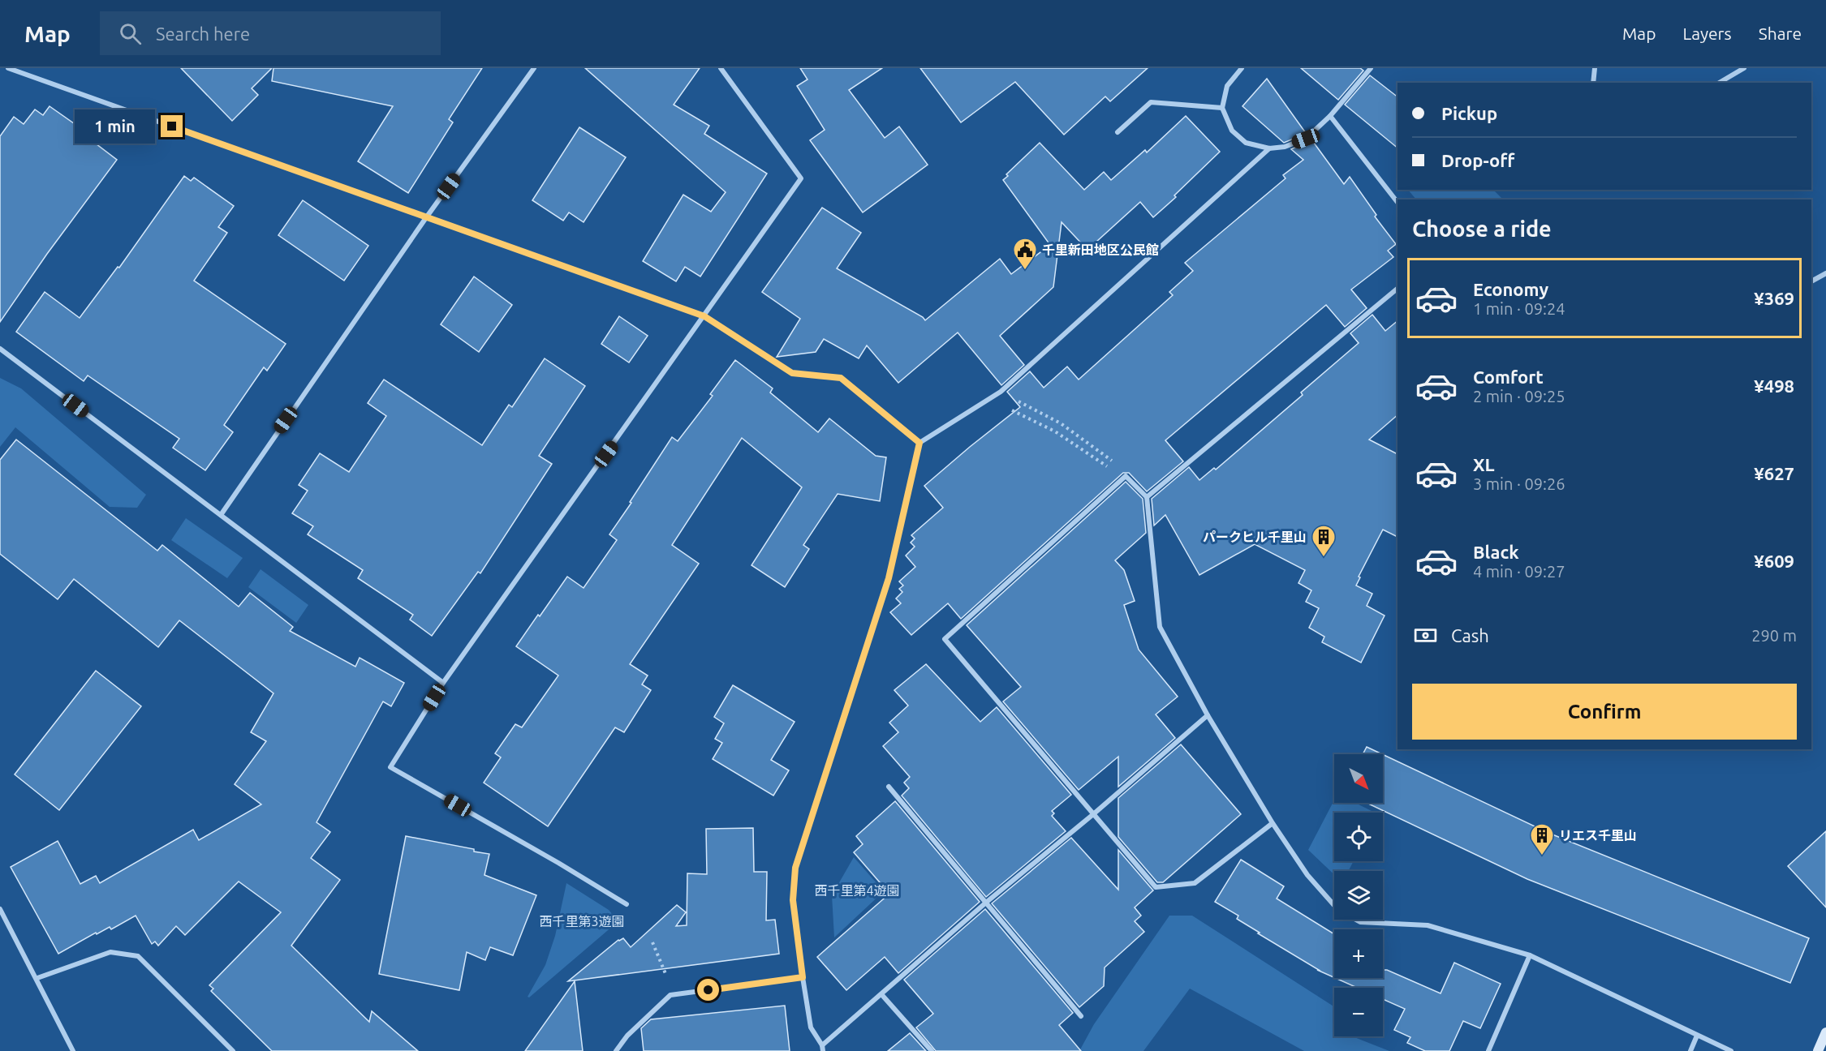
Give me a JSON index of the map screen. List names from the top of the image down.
{
  "parks": ["西千里第4遊園", "西千里第3遊園"],
  "places": {
    "public building": ["千里新田地区公民館"],
    "building": ["パークヒル千里山", "リエス千里山"]
  },
  "north": "bottom right",
  "page": {
    "header": "Map",
    "search": "Search here",
    "nav": ["Map", "Layers", "Share"],
    "banner": ["Pickup", "Drop-off"],
    "bubble": "1 min",
    "heading": "Choose a ride",
    "list": [
      {
        "name": "Economy",
        "note": "1 min · 09:24",
        "value": "¥369"
      },
      {
        "name": "Comfort",
        "note": "2 min · 09:25",
        "value": "¥498"
      },
      {
        "name": "XL",
        "note": "3 min · 09:26",
        "value": "¥627"
      },
      {
        "name": "Black",
        "note": "4 min · 09:27",
        "value": "¥609"
      }
    ],
    "pay": ["Cash", "290 m"],
    "buttons": "Confirm",
    "map_buttons": ["+", "−"]
  }
}
